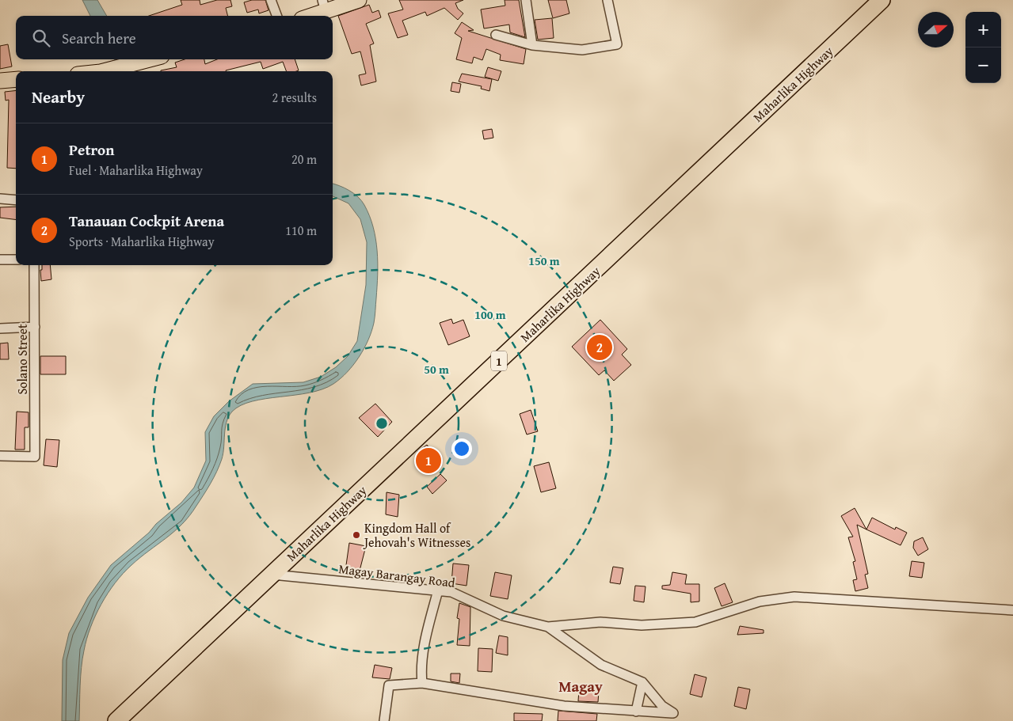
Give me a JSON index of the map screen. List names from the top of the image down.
{
  "streets": {
    "highway": ["Maharlika Highway", "1"],
    "street": ["Solano Street", "Magay Barangay Road"]
  },
  "crossings": [
    ["Maharlika Highway", "Magay Barangay Road"]
  ],
  "districts": ["Magay"],
  "places": ["Kingdom Hall of Jehovah's Witnesses"],
  "north": "right",
  "page": {
    "map_buttons": ["+", "−"],
    "search": "Search here",
    "heading": ["Nearby", "2 results"],
    "list": [
      {
        "mark": "1",
        "name": "Petron",
        "note": "Fuel · Maharlika Highway",
        "value": "20 m"
      },
      {
        "mark": "2",
        "name": "Tanauan Cockpit Arena",
        "note": "Sports · Maharlika Highway",
        "value": "110 m"
      }
    ],
    "pins": ["2", "1"]
  },
  "rings": ["150 m", "100 m", "50 m"]
}
